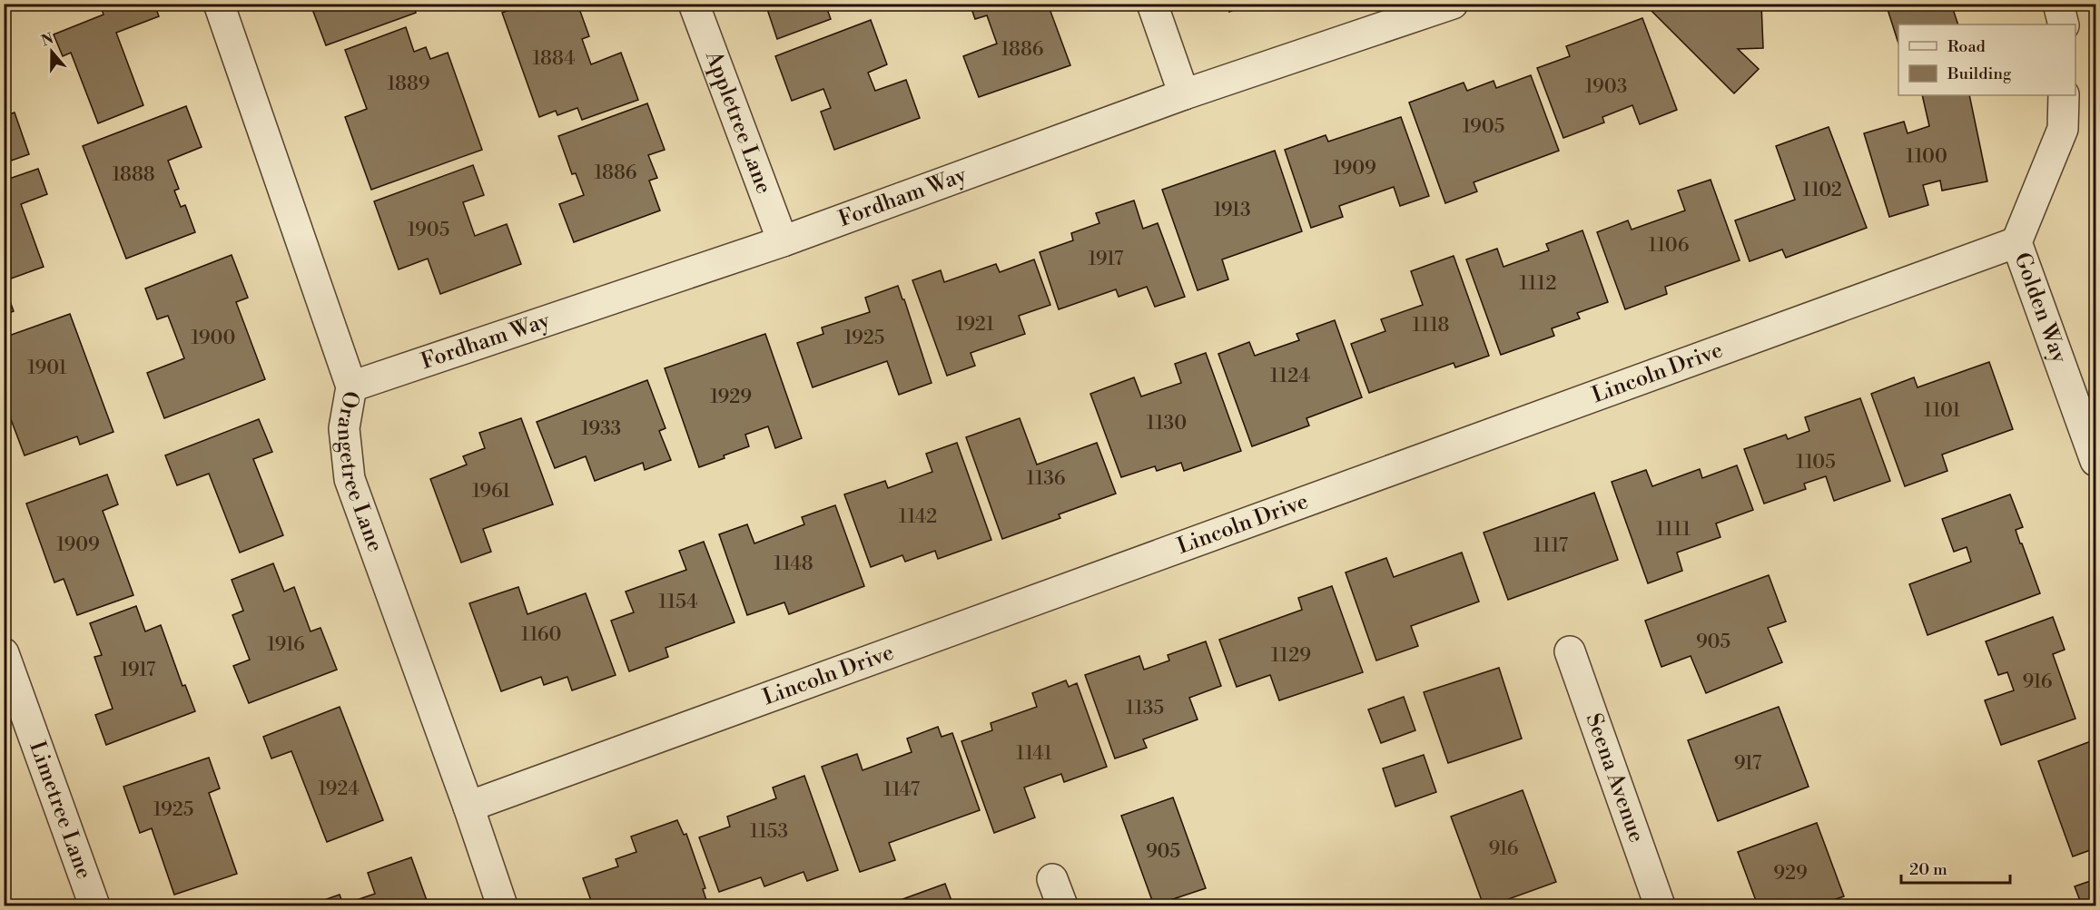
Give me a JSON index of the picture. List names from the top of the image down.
{
  "streets": {
    "street": [
      "Appletree Lane",
      "Fordham Way",
      "Golden Way",
      "Lincoln Drive",
      "Orangetree Lane",
      "Seena Avenue",
      "Limetree Lane"
    ]
  },
  "crossings": [
    ["Appletree Lane", "Fordham Way"],
    ["Fordham Way", "Orangetree Lane"],
    ["Golden Way", "Lincoln Drive"],
    ["Lincoln Drive", "Orangetree Lane"]
  ],
  "house_numbers": [
    "1886",
    "1884",
    "1889",
    "1903",
    "1905",
    "1100",
    "1909",
    "1886",
    "1888",
    "1102",
    "1913",
    "1905",
    "1106",
    "1917",
    "1112",
    "1921",
    "1118",
    "1900",
    "1925",
    "1901",
    "1124",
    "1929",
    "1101",
    "1130",
    "1933",
    "1105",
    "1136",
    "1961",
    "1142",
    "1111",
    "1909",
    "1117",
    "1148",
    "1154",
    "1160",
    "905",
    "1916",
    "1129",
    "1917",
    "916",
    "1135",
    "1141",
    "917",
    "1924",
    "1147",
    "1925",
    "1153",
    "916",
    "905",
    "929"
  ],
  "legend": ["Road", "Building"],
  "scale_bar": "20 m",
  "north": "top"
}
